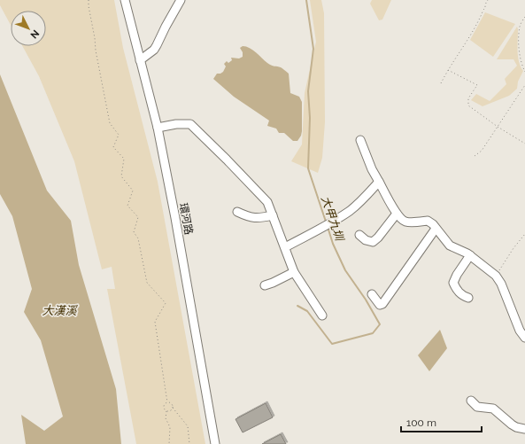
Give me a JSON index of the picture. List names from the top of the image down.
{
  "streets": {
    "street": ["環河路"]
  },
  "water": ["大甲九圳", "大漢溪"],
  "scale_bar": "100 m",
  "north": "bottom right"
}
